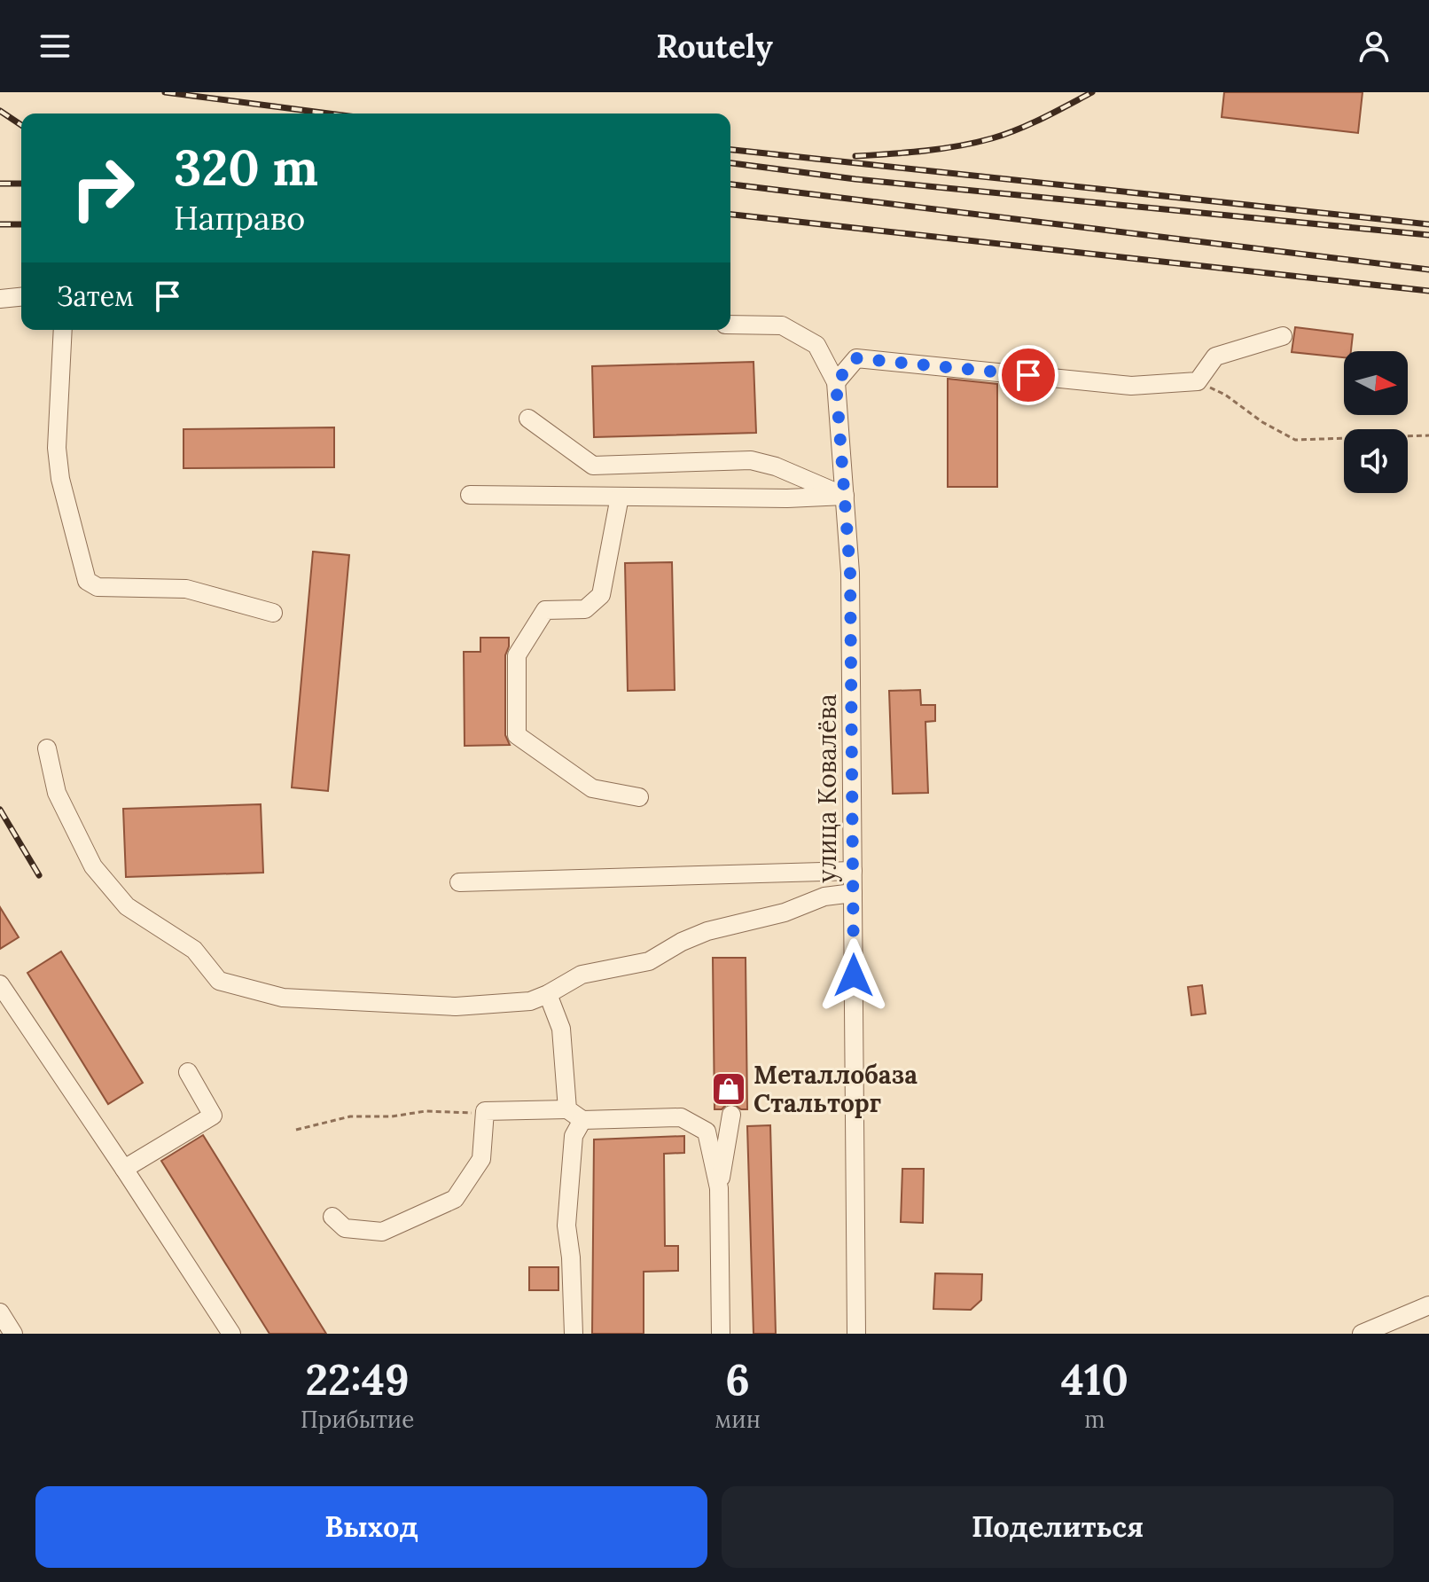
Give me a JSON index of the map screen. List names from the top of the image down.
{
  "streets": {
    "street": ["улица Ковалёва"]
  },
  "places": {
    "shop": ["Металлобаза Стальторг"]
  },
  "north": "right",
  "page": {
    "header": "Routely",
    "turn": ["320 m", "Направо"],
    "then": "Затем",
    "eta": [
      "22:49",
      "Прибытие",
      "6",
      "мин",
      "410",
      "m"
    ],
    "buttons": ["Выход", "Поделиться"]
  }
}
